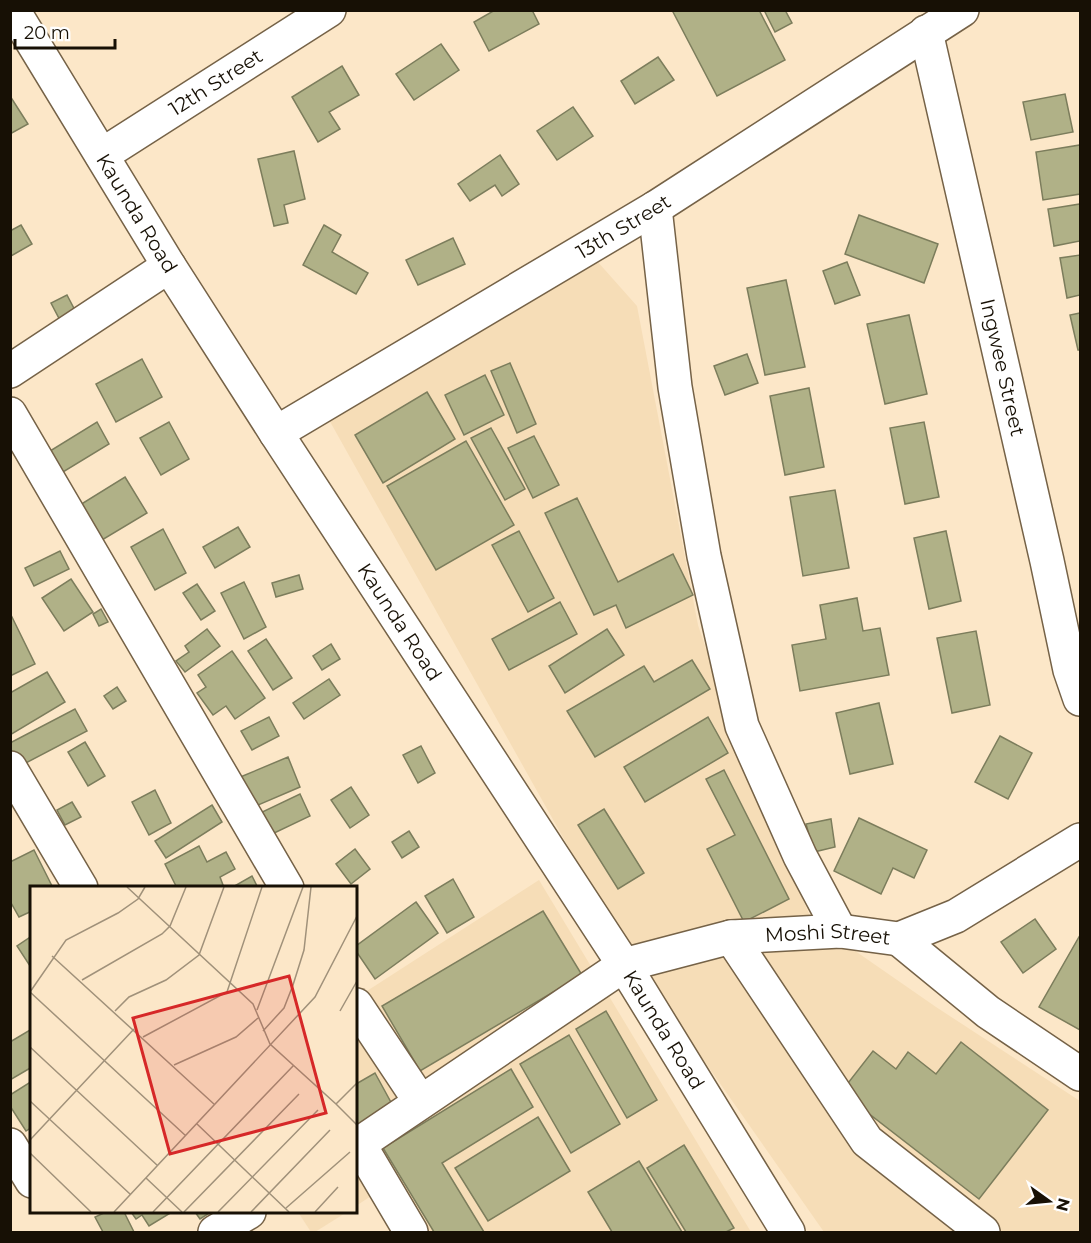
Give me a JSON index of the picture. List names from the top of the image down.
{
  "streets": {
    "street": [
      "12th Street",
      "Kaunda Road",
      "13th Street",
      "Ingwee Street",
      "Moshi Street"
    ]
  },
  "crossings": [
    ["12th Street", "Kaunda Road"],
    ["Kaunda Road", "13th Street"],
    ["Kaunda Road", "Moshi Street"],
    ["13th Street", "Ingwee Street"]
  ],
  "scale_bar": "20 m",
  "north": "right"
}
